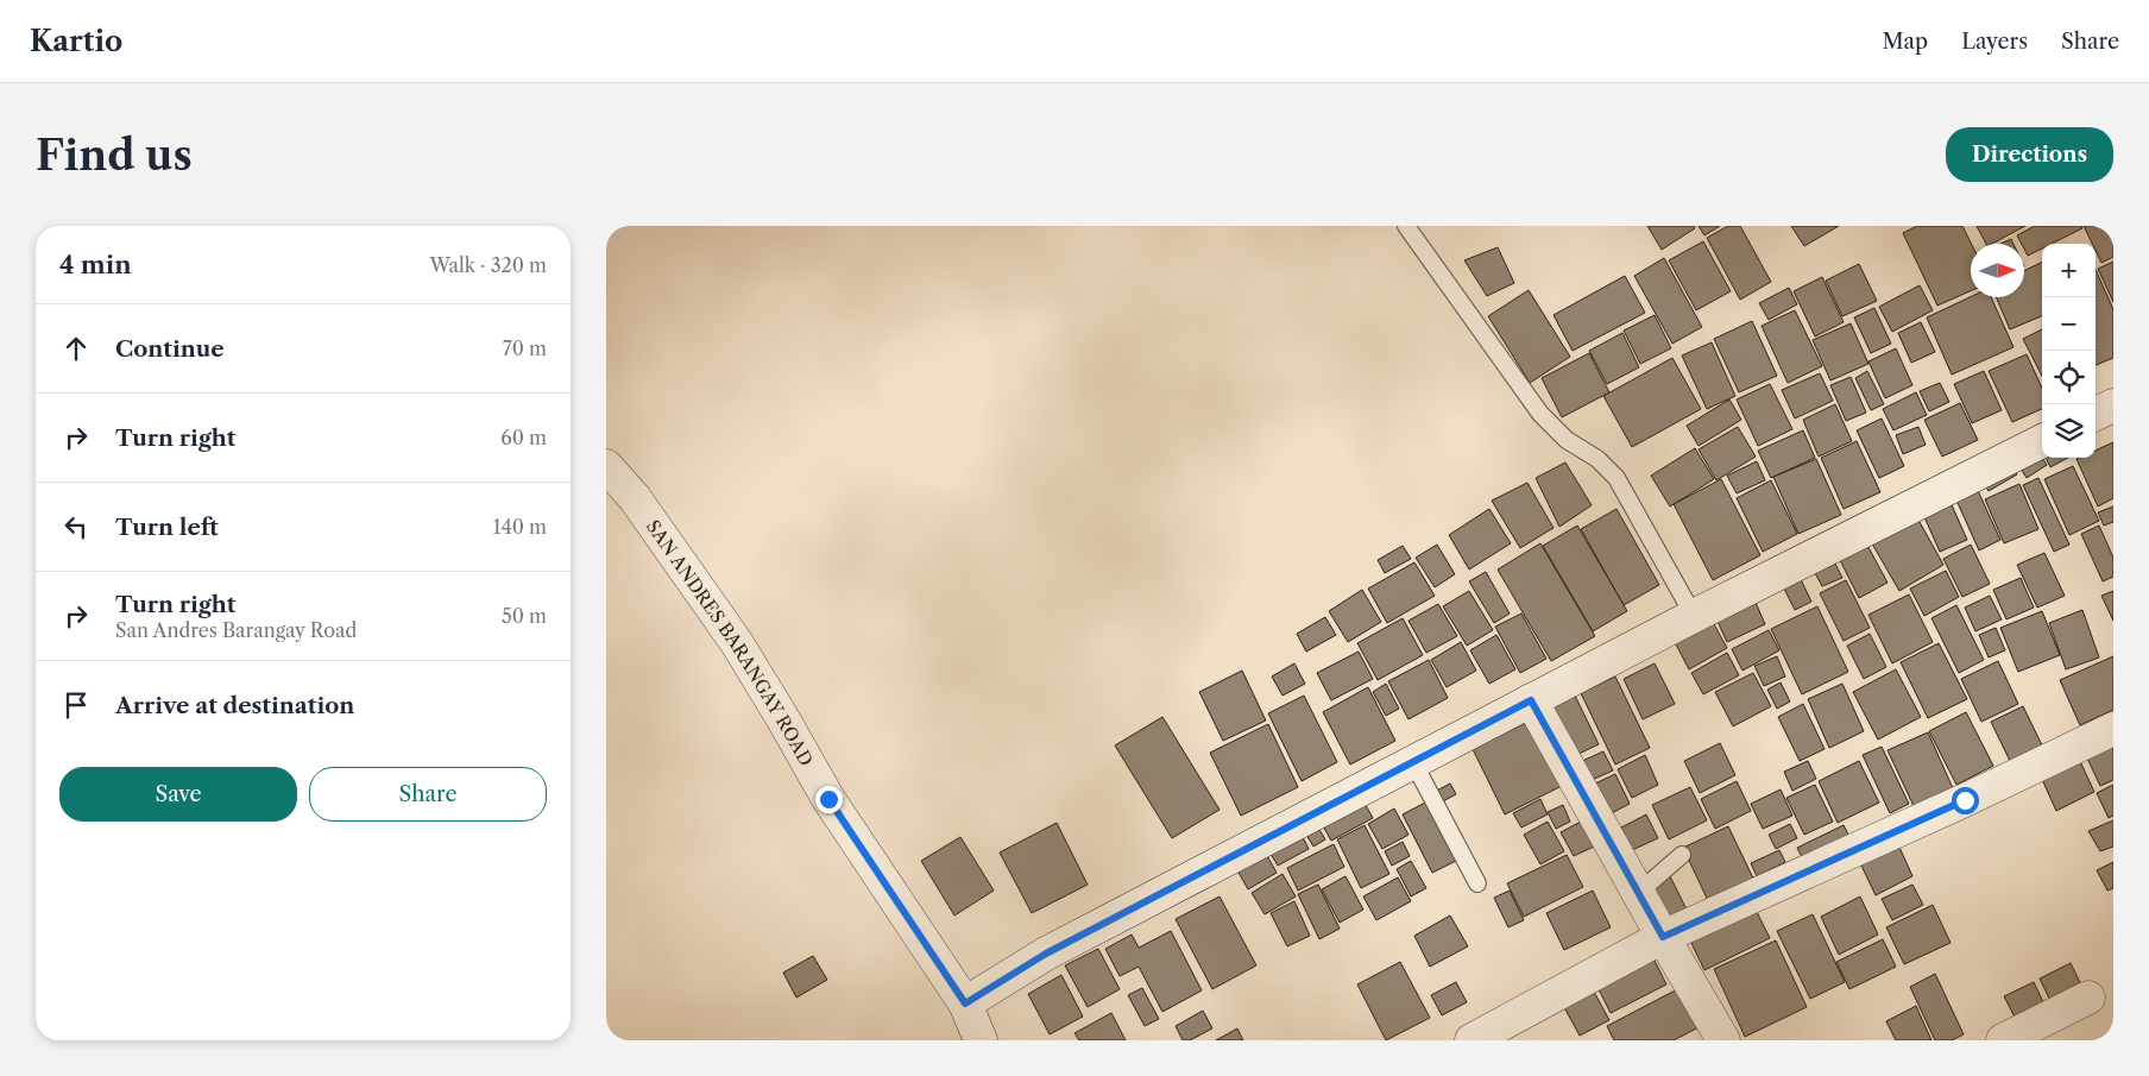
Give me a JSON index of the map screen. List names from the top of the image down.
{
  "streets": {
    "street": ["SAN ANDRES BARANGAY ROAD"]
  },
  "north": "right",
  "page": {
    "header": "Kartio",
    "nav": ["Map", "Layers", "Share"],
    "buttons": [
      "Directions",
      ["Save", "Share"]
    ],
    "title": "Find us",
    "heading": ["4 min", "Walk · 320 m"],
    "map_buttons": ["+", "−"],
    "list": [
      ["Continue", "70 m"],
      ["Turn right", "60 m"],
      ["Turn left", "140 m"],
      ["Turn right", "San Andres Barangay Road", "50 m"],
      "Arrive at destination"
    ]
  }
}
